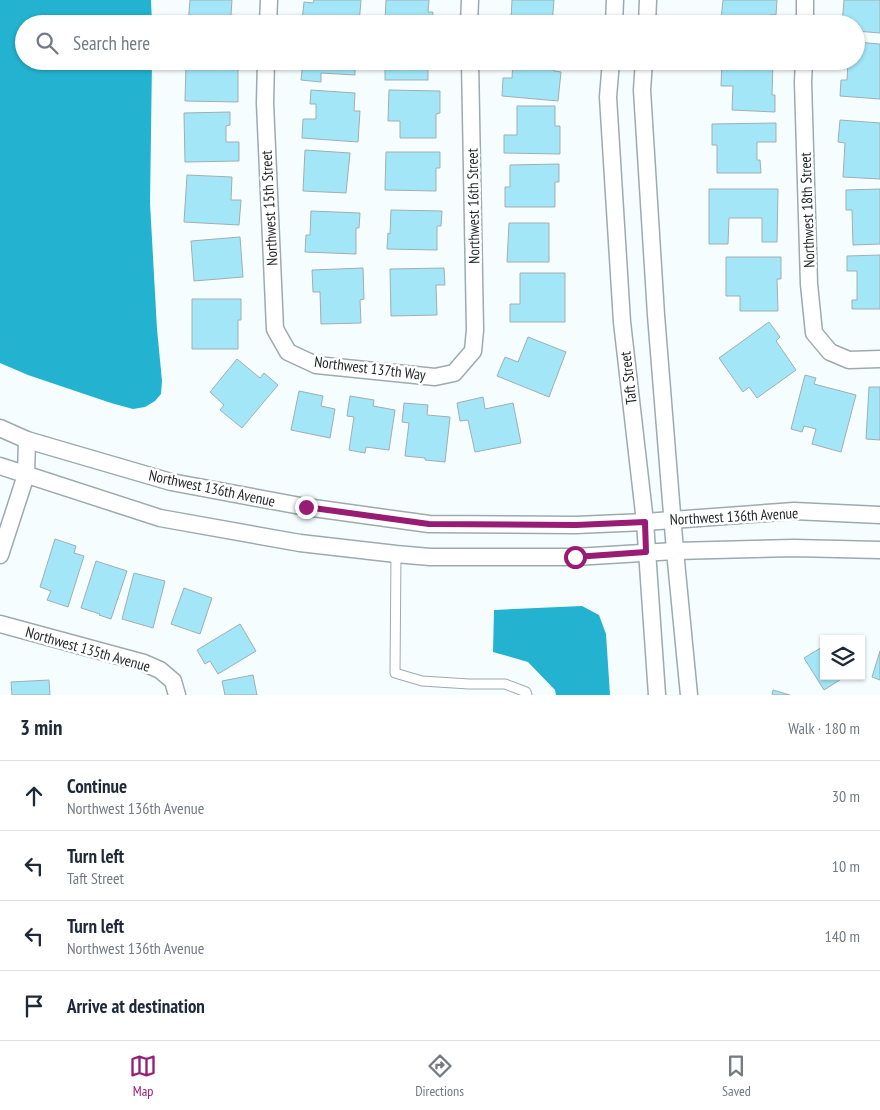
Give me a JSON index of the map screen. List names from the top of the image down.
{
  "streets": {
    "street": [
      "Northwest 16th Street",
      "Northwest 15th Street",
      "Northwest 18th Street",
      "Northwest 137th Way",
      "Taft Street",
      "Northwest 136th Avenue",
      "Northwest 135th Avenue"
    ]
  },
  "crossings": [
    ["Northwest 16th Street", "Northwest 137th Way"],
    ["Northwest 15th Street", "Northwest 137th Way"],
    ["Taft Street", "Northwest 136th Avenue"]
  ],
  "page": {
    "search": "Search here",
    "heading": ["3 min", "Walk · 180 m"],
    "list": [
      ["Continue", "Northwest 136th Avenue", "30 m"],
      ["Turn left", "Taft Street", "10 m"],
      ["Turn left", "Northwest 136th Avenue", "140 m"],
      "Arrive at destination"
    ],
    "nav": ["Map", "Directions", "Saved"]
  }
}
